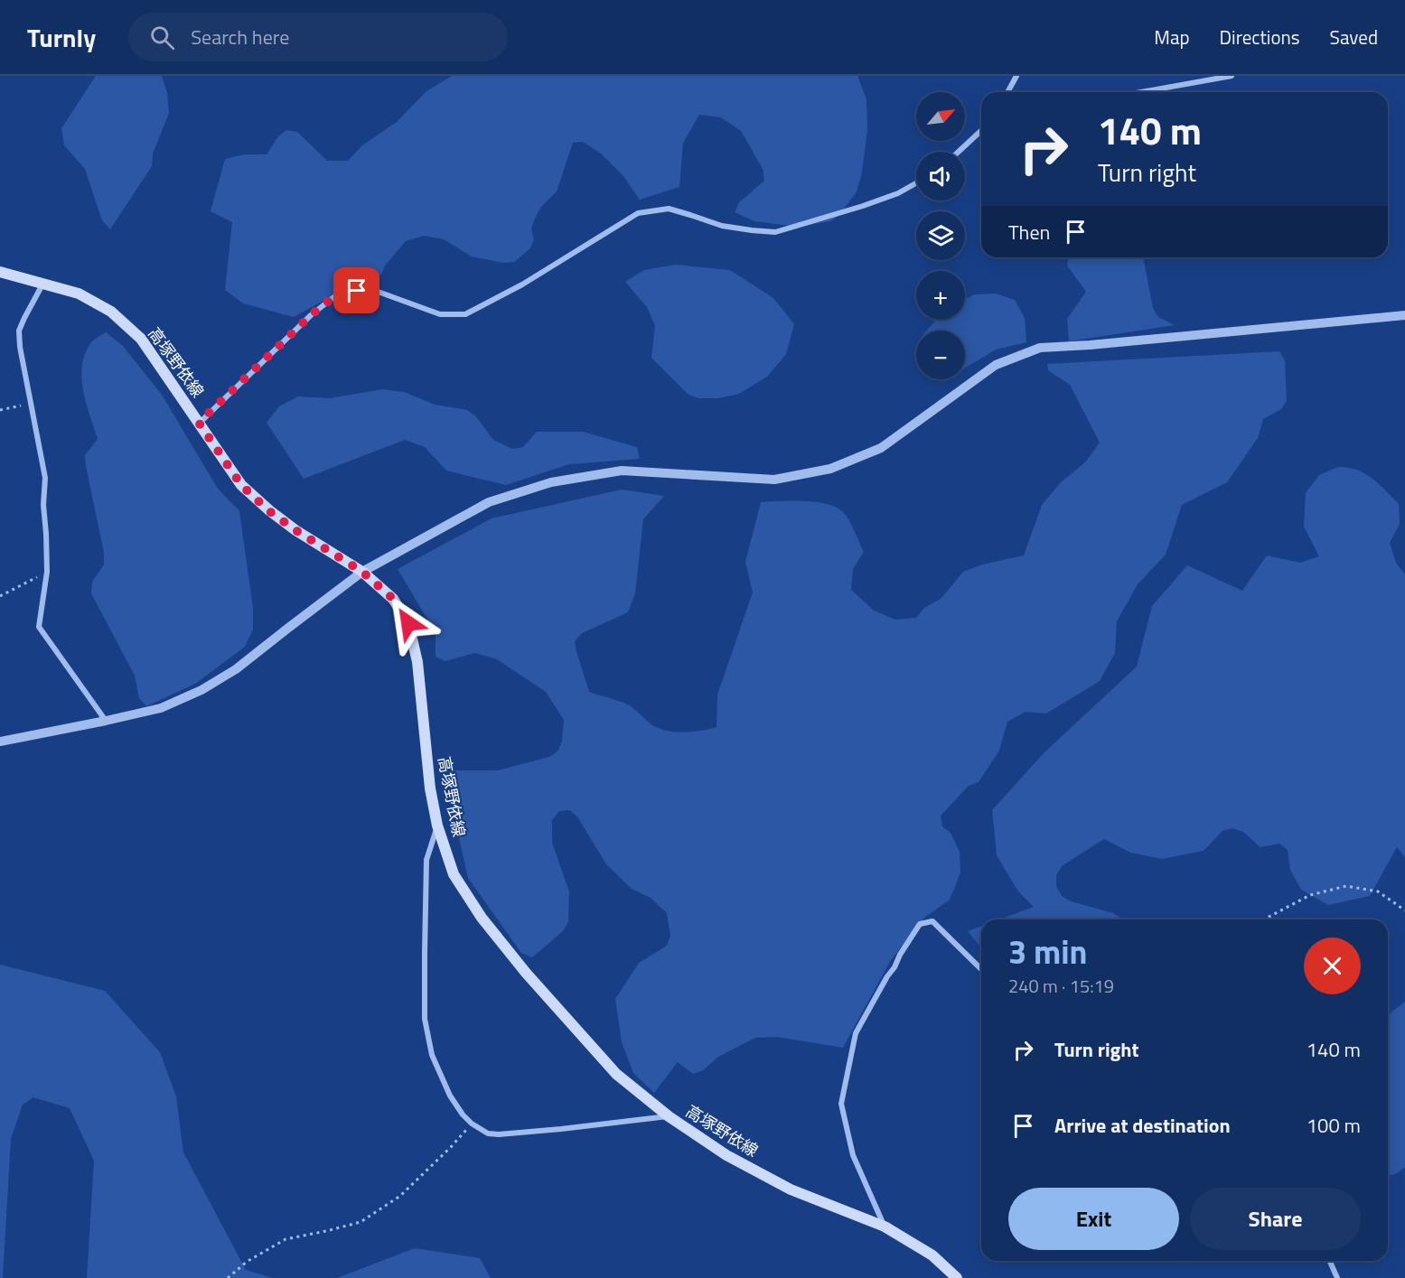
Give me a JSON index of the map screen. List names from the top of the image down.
{
  "streets": {
    "main road": ["高塚野依線"]
  },
  "north": "top right",
  "page": {
    "header": "Turnly",
    "search": "Search here",
    "nav": ["Map", "Directions", "Saved"],
    "map_buttons": ["+", "−"],
    "turn": ["140 m", "Turn right"],
    "then": "Then",
    "heading": ["3 min", "240 m · 15:19"],
    "list": [
      {
        "name": "Turn right",
        "value": "140 m"
      },
      {
        "name": "Arrive at destination",
        "value": "100 m"
      }
    ],
    "buttons": ["Exit", "Share"]
  }
}
